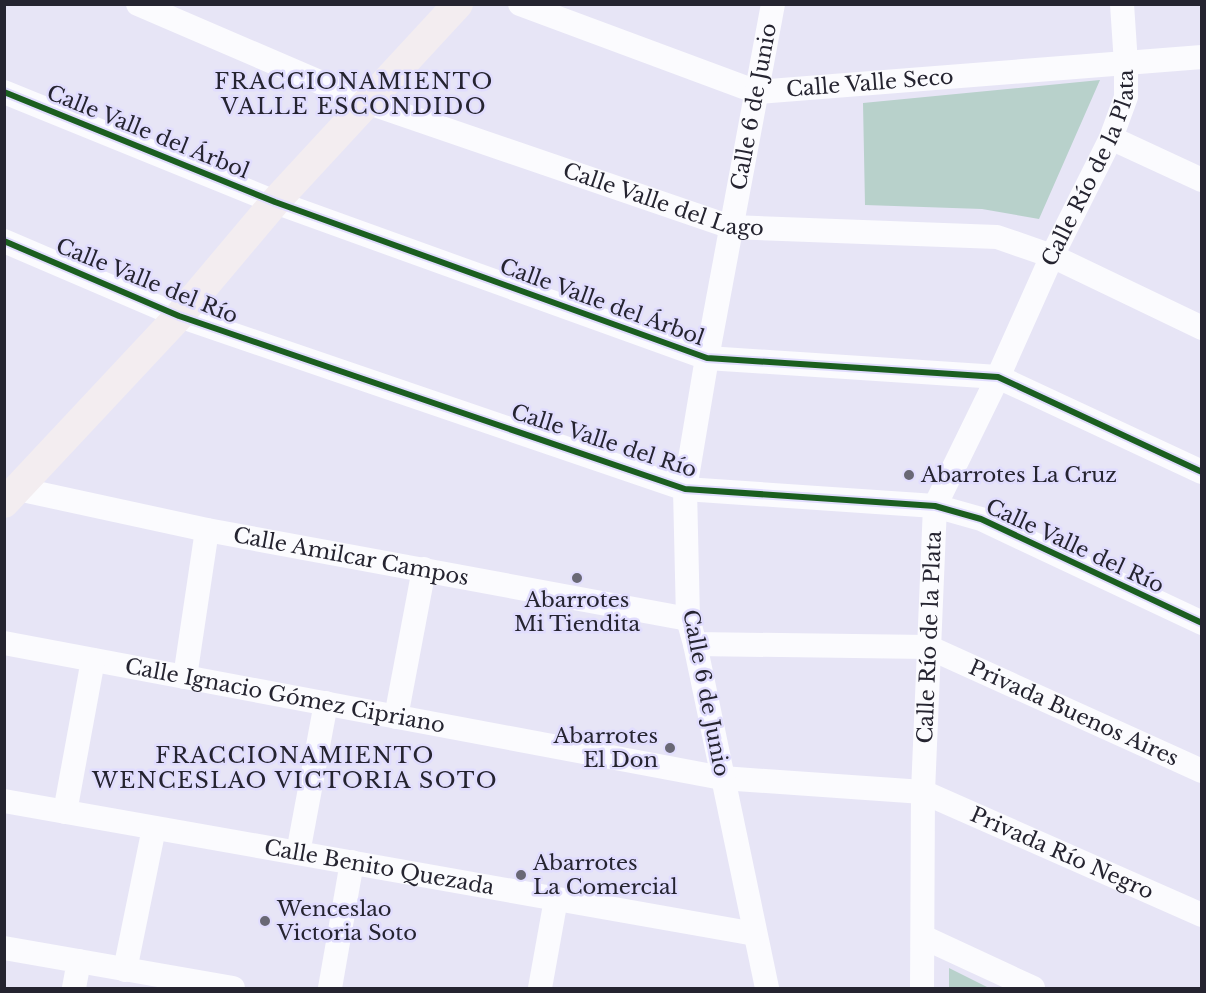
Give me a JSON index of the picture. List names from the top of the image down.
{
  "streets": {
    "street": [
      "Calle Valle Seco",
      "Calle 6 de Junio",
      "Calle Valle del Árbol",
      "Calle Río de la Plata",
      "Calle Valle del Lago",
      "Calle Valle del Río",
      "Calle Amilcar Campos",
      "Calle Ignacio Gómez Cipriano",
      "Privada Buenos Aires",
      "Privada Río Negro",
      "Calle Benito Quezada"
    ]
  },
  "crossings": [
    ["Calle Valle Seco", "Calle 6 de Junio"],
    ["Calle Valle Seco", "Calle Río de la Plata"],
    ["Calle 6 de Junio", "Calle Valle del Árbol"],
    ["Calle 6 de Junio", "Calle Valle del Lago"],
    ["Calle 6 de Junio", "Calle Valle del Río"],
    ["Calle 6 de Junio", "Calle Amilcar Campos"],
    ["Calle 6 de Junio", "Calle Ignacio Gómez Cipriano"],
    ["Calle 6 de Junio", "Privada Buenos Aires"],
    ["Calle 6 de Junio", "Calle Benito Quezada"],
    ["Calle Valle del Árbol", "Calle Río de la Plata"],
    ["Calle Río de la Plata", "Calle Valle del Lago"],
    ["Calle Río de la Plata", "Calle Valle del Río"],
    ["Calle Río de la Plata", "Calle Ignacio Gómez Cipriano"],
    ["Calle Río de la Plata", "Privada Buenos Aires"],
    ["Calle Río de la Plata", "Privada Río Negro"],
    ["Calle Ignacio Gómez Cipriano", "Privada Río Negro"]
  ],
  "districts": ["FRACCIONAMIENTO VALLE ESCONDIDO", "FRACCIONAMIENTO WENCESLAO VICTORIA SOTO"],
  "places": [
    "Abarrotes La Cruz",
    "Abarrotes Mi Tiendita",
    "Abarrotes El Don",
    "Abarrotes La Comercial",
    "Wenceslao Victoria Soto"
  ]
}
